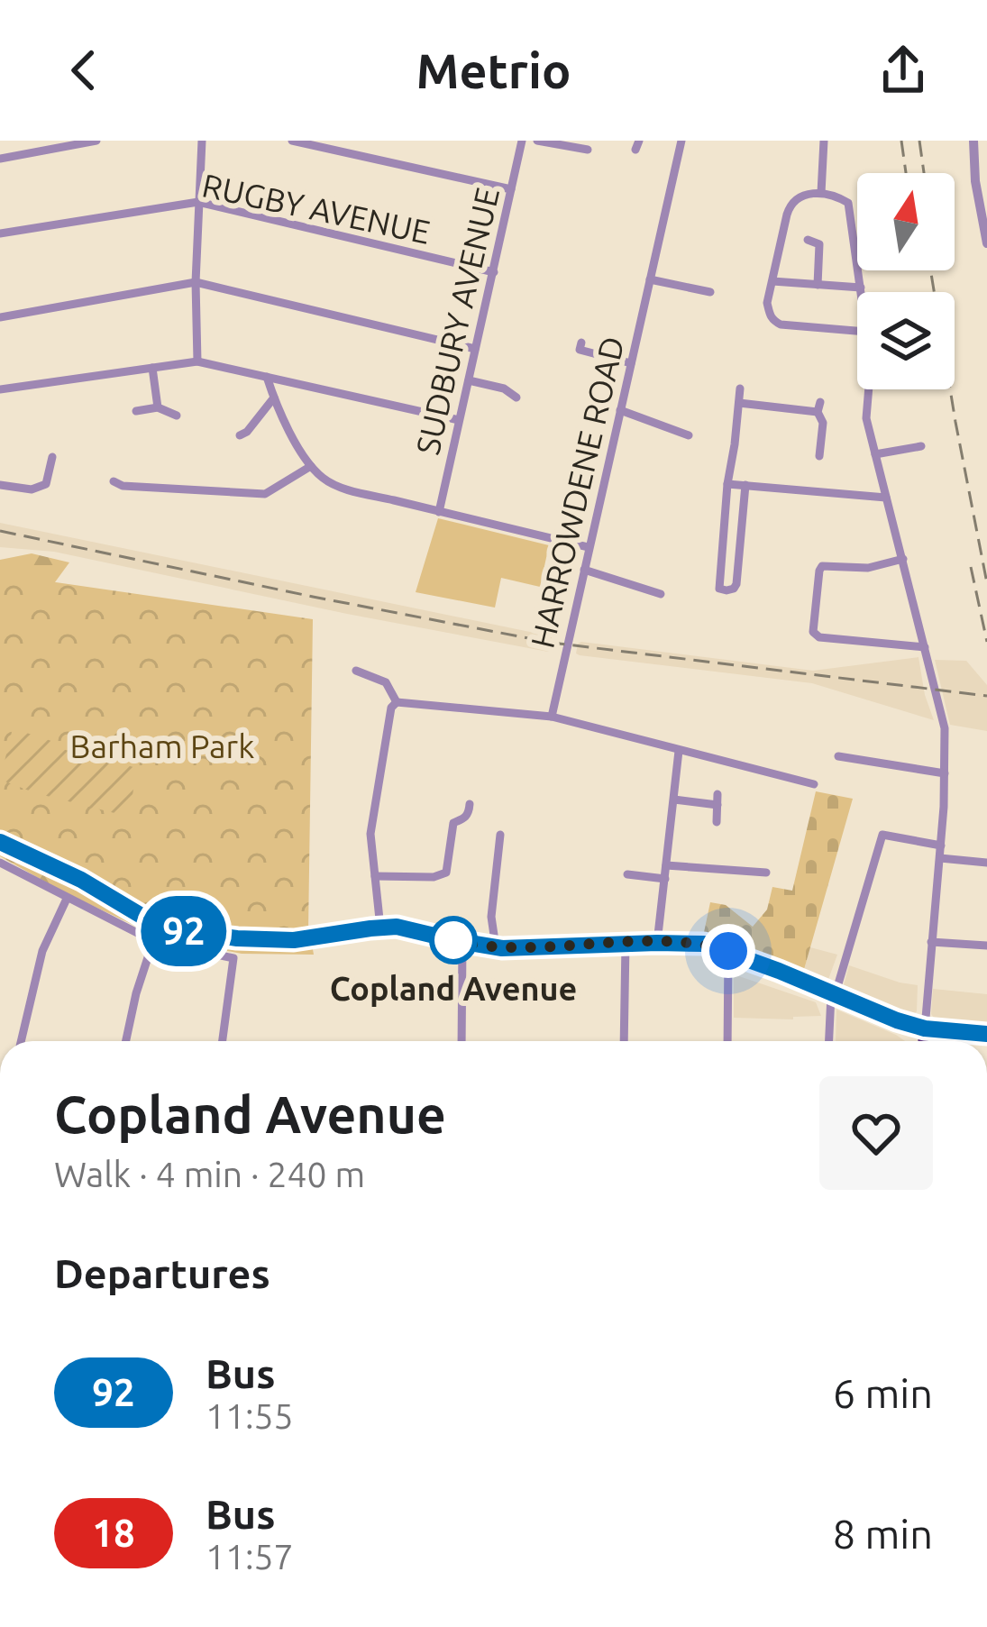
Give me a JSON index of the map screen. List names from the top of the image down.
{
  "streets": {
    "street": ["RUGBY AVENUE", "SUDBURY AVENUE", "HARROWDENE ROAD"]
  },
  "crossings": [
    ["RUGBY AVENUE", "SUDBURY AVENUE"]
  ],
  "parks": ["Barham Park"],
  "places": ["Copland Avenue"],
  "lines": ["bus line 92"],
  "north": "top",
  "page": {
    "header": "Metrio",
    "on_map": "92",
    "heading": [
      ["Copland Avenue", "Walk · 4 min · 240 m"],
      "Departures"
    ],
    "list": [
      {
        "mark": "92",
        "name": "Bus",
        "note": "11:55",
        "value": "6 min"
      },
      {
        "mark": "18",
        "name": "Bus",
        "note": "11:57",
        "value": "8 min"
      }
    ]
  }
}
